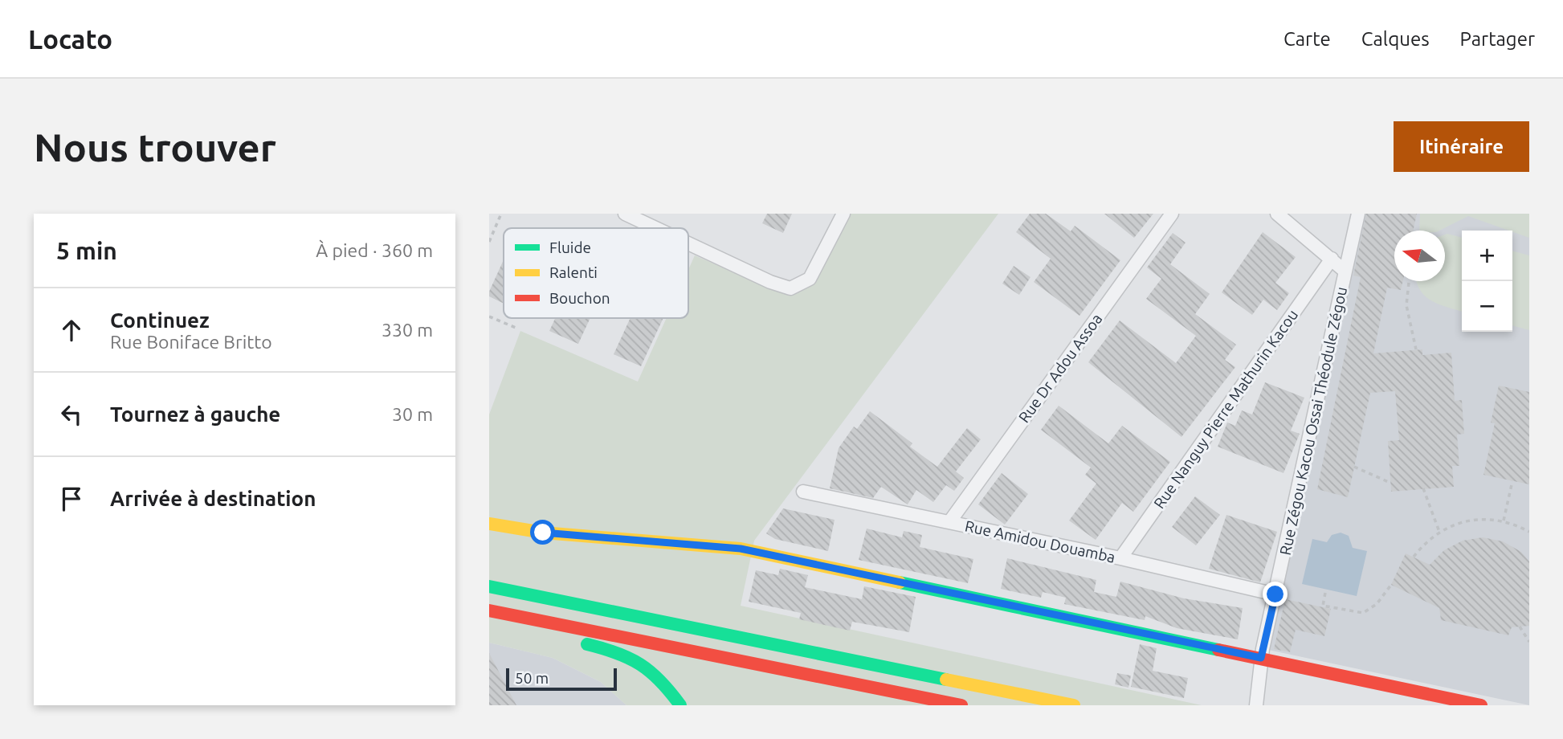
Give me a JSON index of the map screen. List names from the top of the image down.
{
  "streets": {
    "street": [
      "Rue Dr Adou Assoa",
      "Rue Nanguy Pierre Mathurin Kacou",
      "Rue Zégou Kacou Ossai Théodule Zégou",
      "Rue Amidou Douamba"
    ]
  },
  "crossings": [
    ["Rue Dr Adou Assoa", "Rue Amidou Douamba"],
    ["Rue Nanguy Pierre Mathurin Kacou", "Rue Zégou Kacou Ossai Théodule Zégou"],
    ["Rue Nanguy Pierre Mathurin Kacou", "Rue Amidou Douamba"],
    ["Rue Zégou Kacou Ossai Théodule Zégou", "Rue Amidou Douamba"]
  ],
  "legend": ["Fluide", "Ralenti", "Bouchon"],
  "scale_bar": "50 m",
  "north": "left",
  "page": {
    "header": "Locato",
    "nav": ["Carte", "Calques", "Partager"],
    "buttons": "Itinéraire",
    "title": "Nous trouver",
    "heading": ["5 min", "À pied · 360 m"],
    "map_buttons": ["+", "−"],
    "list": [
      ["Continuez", "Rue Boniface Britto", "330 m"],
      ["Tournez à gauche", "30 m"],
      "Arrivée à destination"
    ],
    "scale": "50 m"
  }
}
